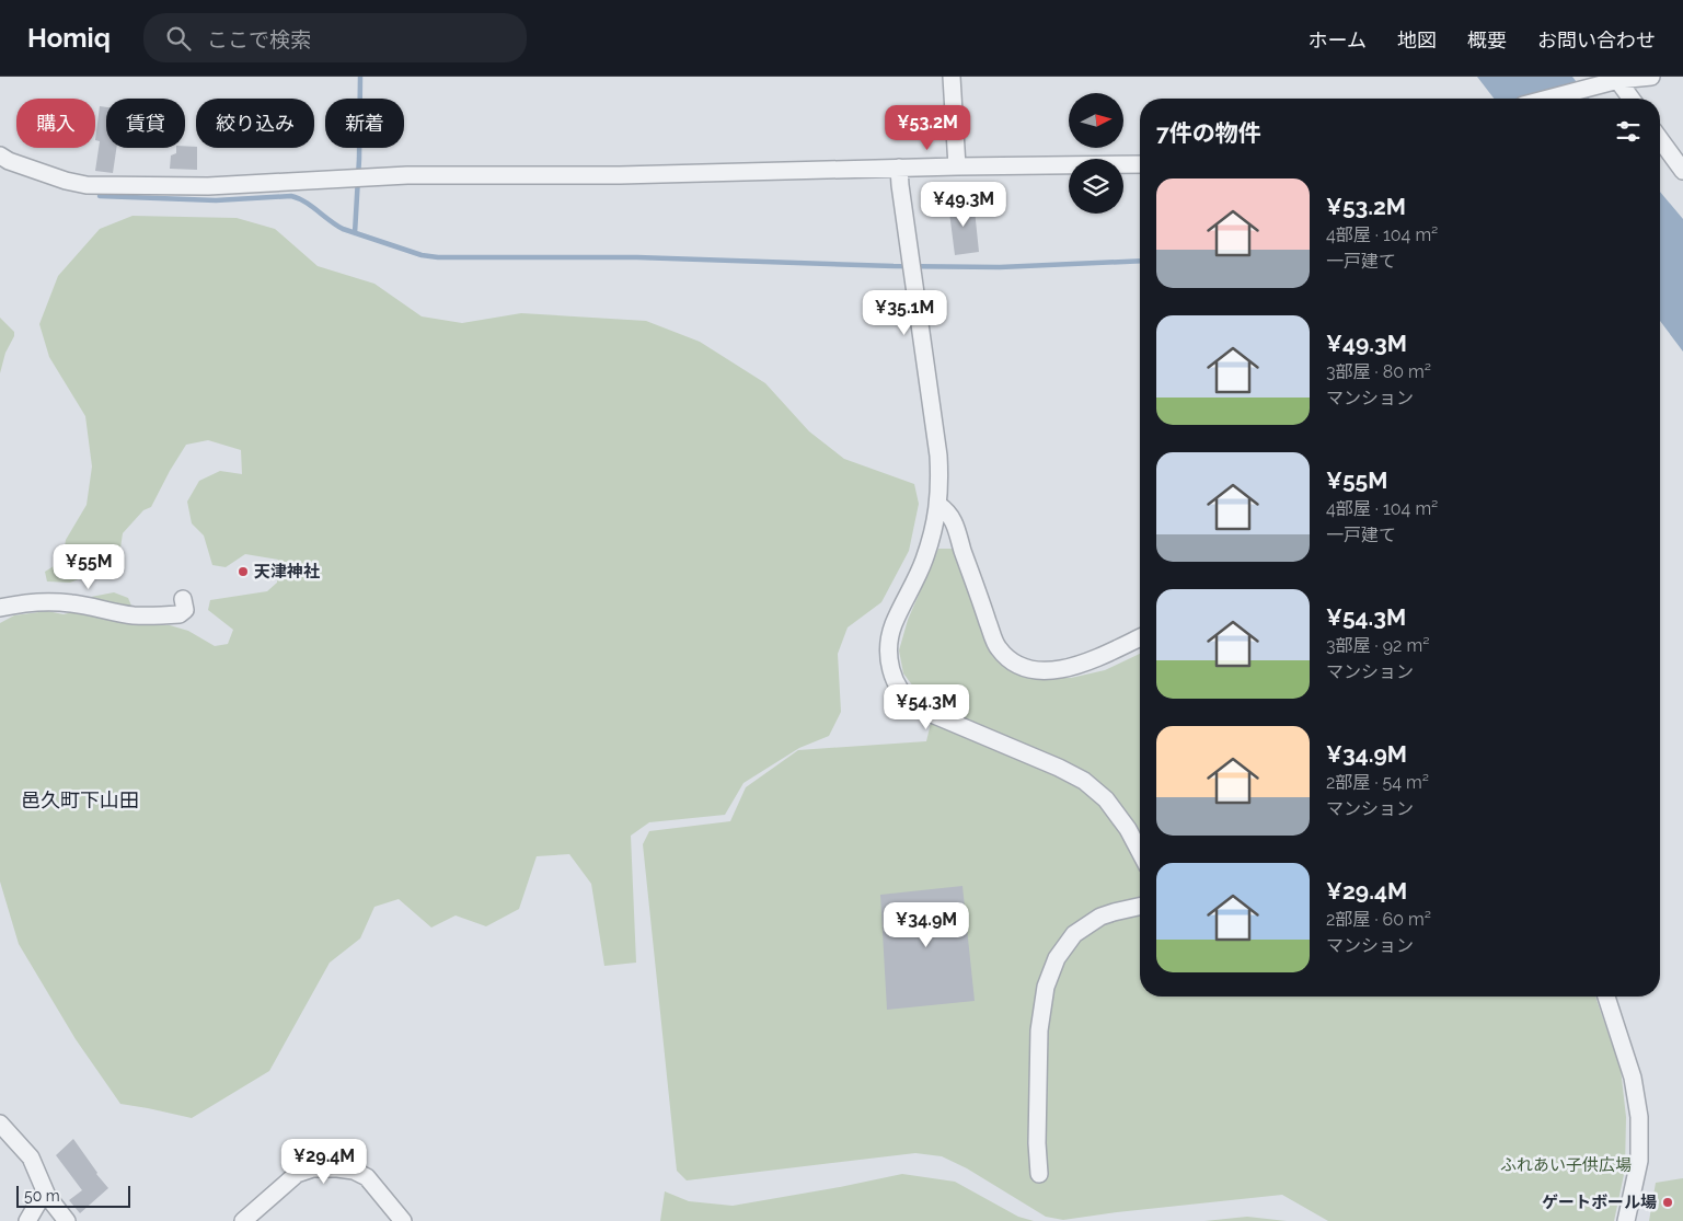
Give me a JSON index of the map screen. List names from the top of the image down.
{
  "districts": ["邑久町下山田"],
  "parks": ["ふれあい子供広場"],
  "places": ["天津神社", "ゲートボール場"],
  "scale_bar": "50 m",
  "north": "right",
  "page": {
    "header": "Homiq",
    "search": "ここで検索",
    "nav": [
      "ホーム",
      "地図",
      "概要",
      "お問い合わせ"
    ],
    "chip": [
      "購入",
      "賃貸",
      "絞り込み",
      "新着"
    ],
    "heading": "7件の物件",
    "price": [
      "¥53.2M",
      "¥49.3M",
      "¥35.1M",
      "¥55M",
      "¥54.3M",
      "¥34.9M",
      "¥29.4M"
    ],
    "list": [
      {
        "name": "¥53.2M",
        "note": "4部屋 · 104 m² · 一戸建て"
      },
      {
        "name": "¥49.3M",
        "note": "3部屋 · 80 m² · マンション"
      },
      {
        "name": "¥55M",
        "note": "4部屋 · 104 m² · 一戸建て"
      },
      {
        "name": "¥54.3M",
        "note": "3部屋 · 92 m² · マンション"
      },
      {
        "name": "¥34.9M",
        "note": "2部屋 · 54 m² · マンション"
      },
      {
        "name": "¥29.4M",
        "note": "2部屋 · 60 m² · マンション"
      }
    ],
    "scale": "50 m"
  }
}
